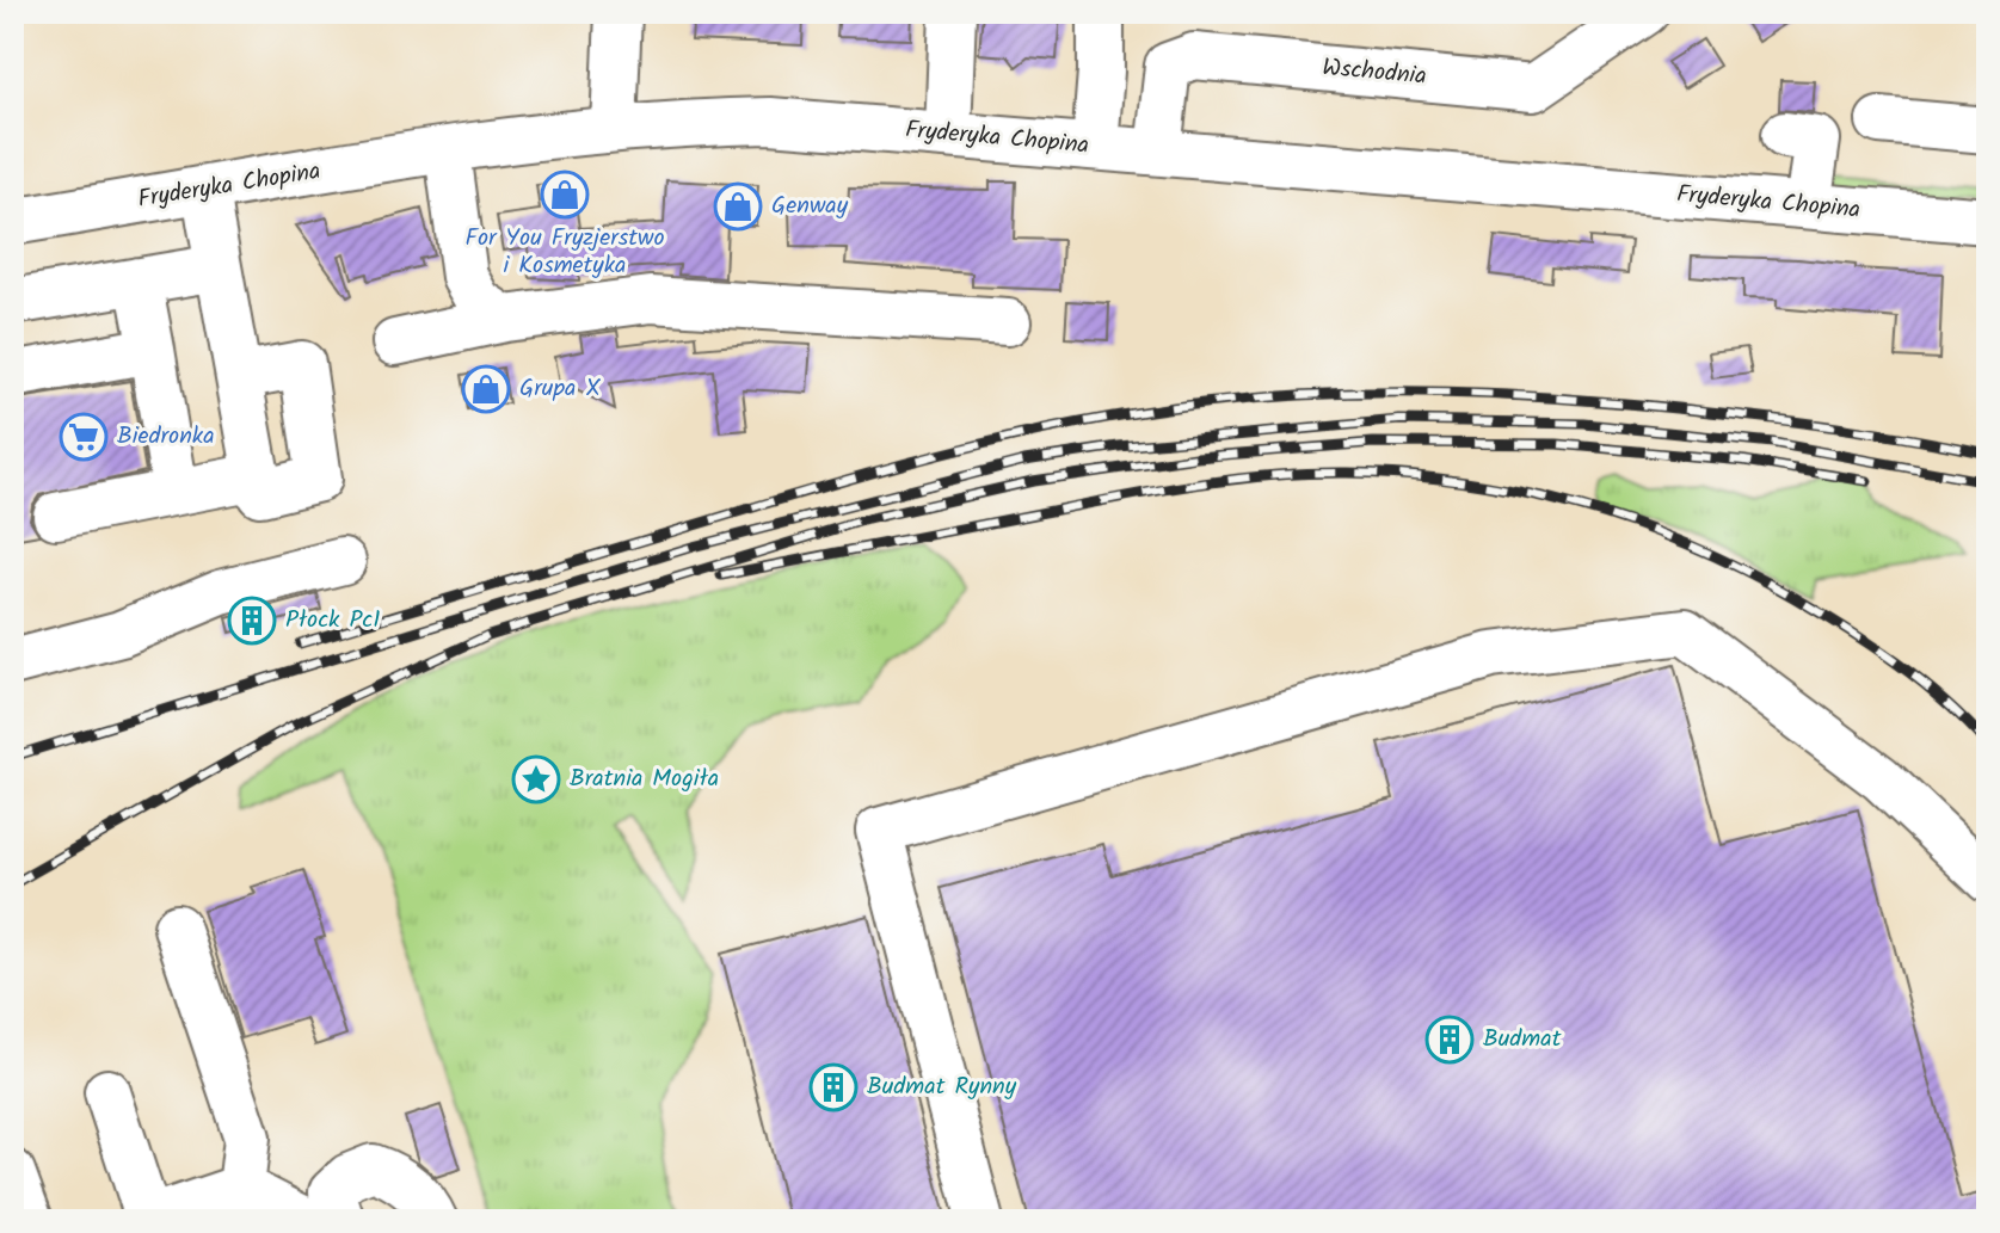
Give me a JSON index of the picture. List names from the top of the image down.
{
  "streets": {
    "street": ["Wschodnia", "Fryderyka Chopina"]
  },
  "crossings": [
    ["Wschodnia", "Fryderyka Chopina"]
  ],
  "places": {
    "shop": ["For You Fryzjerstwo i Kosmetyka", "Genway", "Grupa X"],
    "supermarket": ["Biedronka"],
    "building": ["Płock Pc1", "Budmat", "Budmat Rynny"],
    "place": ["Bratnia Mogiła"]
  }
}
